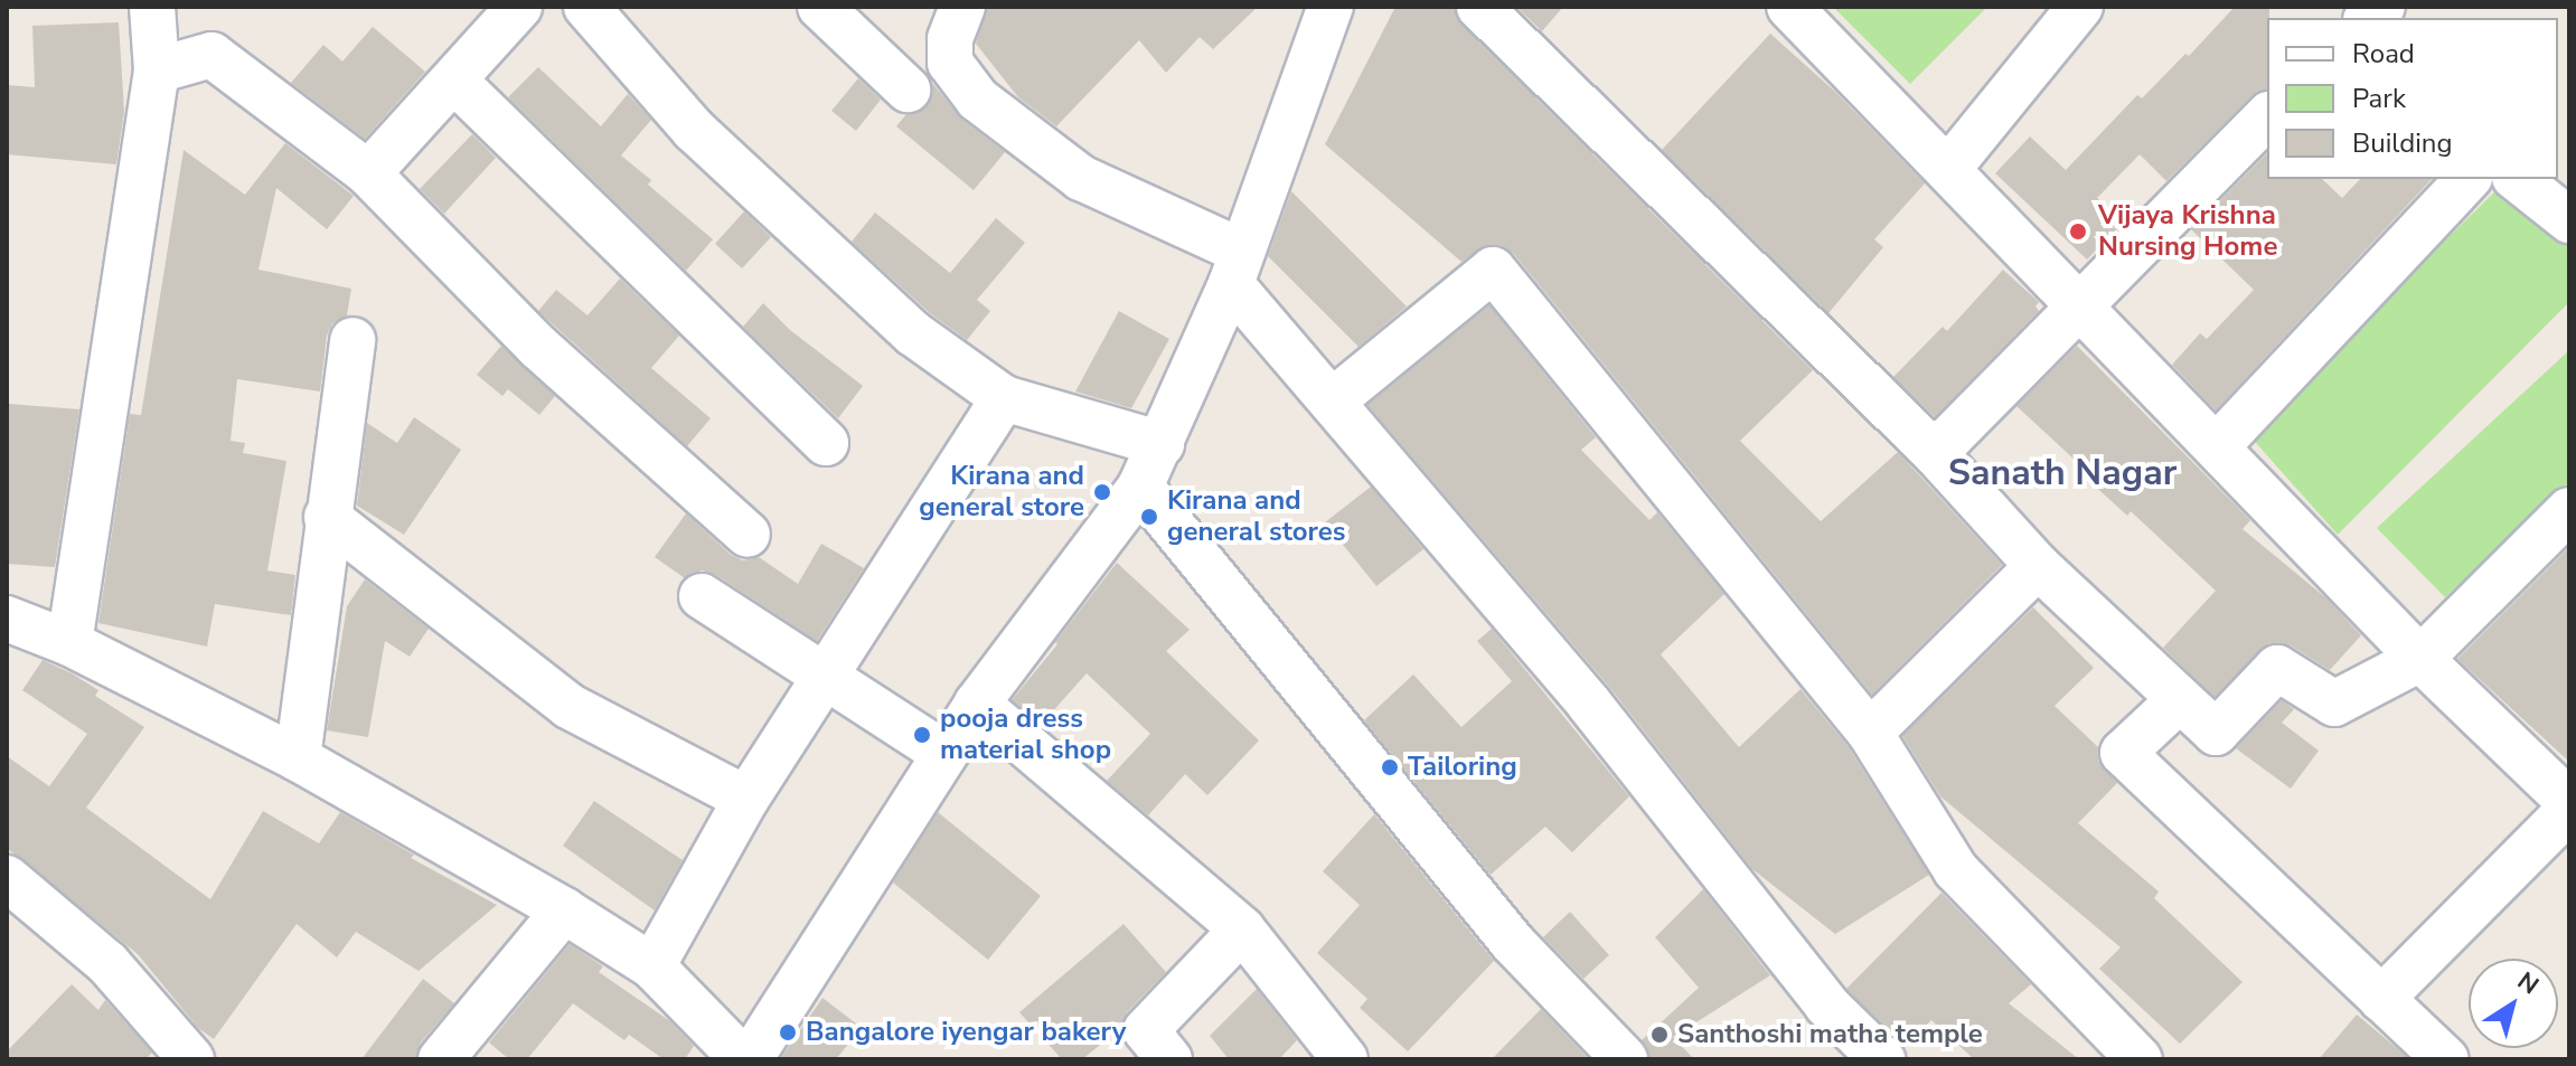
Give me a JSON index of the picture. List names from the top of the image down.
{
  "districts": ["Sanath Nagar"],
  "places": [
    "Vijaya Krishna Nursing Home",
    "Kirana and general store",
    "Kirana and general stores",
    "pooja dress material shop",
    "Tailoring",
    "Bangalore iyengar bakery",
    "Santhoshi matha temple"
  ],
  "legend": ["Road", "Park", "Building"],
  "north": "top right"
}
